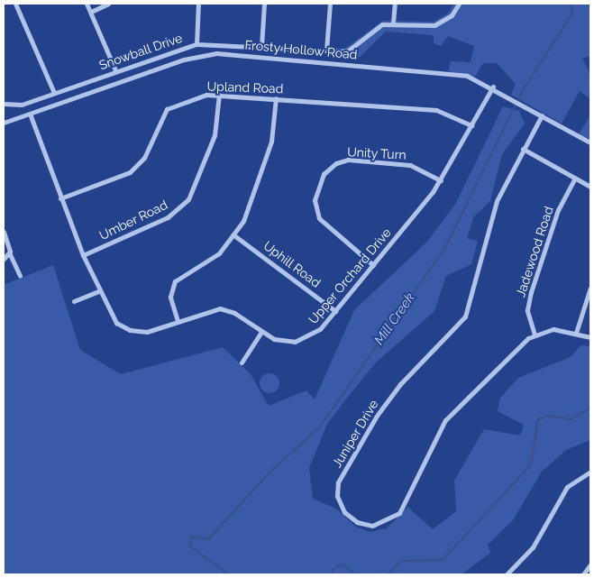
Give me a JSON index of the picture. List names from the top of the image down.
{
  "streets": {
    "street": [
      "Frosty Hollow Road",
      "Snowball Drive",
      "Upland Road",
      "Unity Turn",
      "Umber Road",
      "Jadewood Road",
      "Uphill Road",
      "Upper Orchard Drive",
      "Juniper Drive"
    ]
  },
  "crossings": [
    ["Frosty Hollow Road", "Upper Orchard Drive"],
    ["Frosty Hollow Road", "Juniper Drive"],
    ["Upland Road", "Umber Road"],
    ["Upland Road", "Upper Orchard Drive"],
    ["Unity Turn", "Upper Orchard Drive"],
    ["Umber Road", "Upper Orchard Drive"],
    ["Jadewood Road", "Juniper Drive"],
    ["Uphill Road", "Upper Orchard Drive"]
  ],
  "water": ["Mill Creek"]
}
